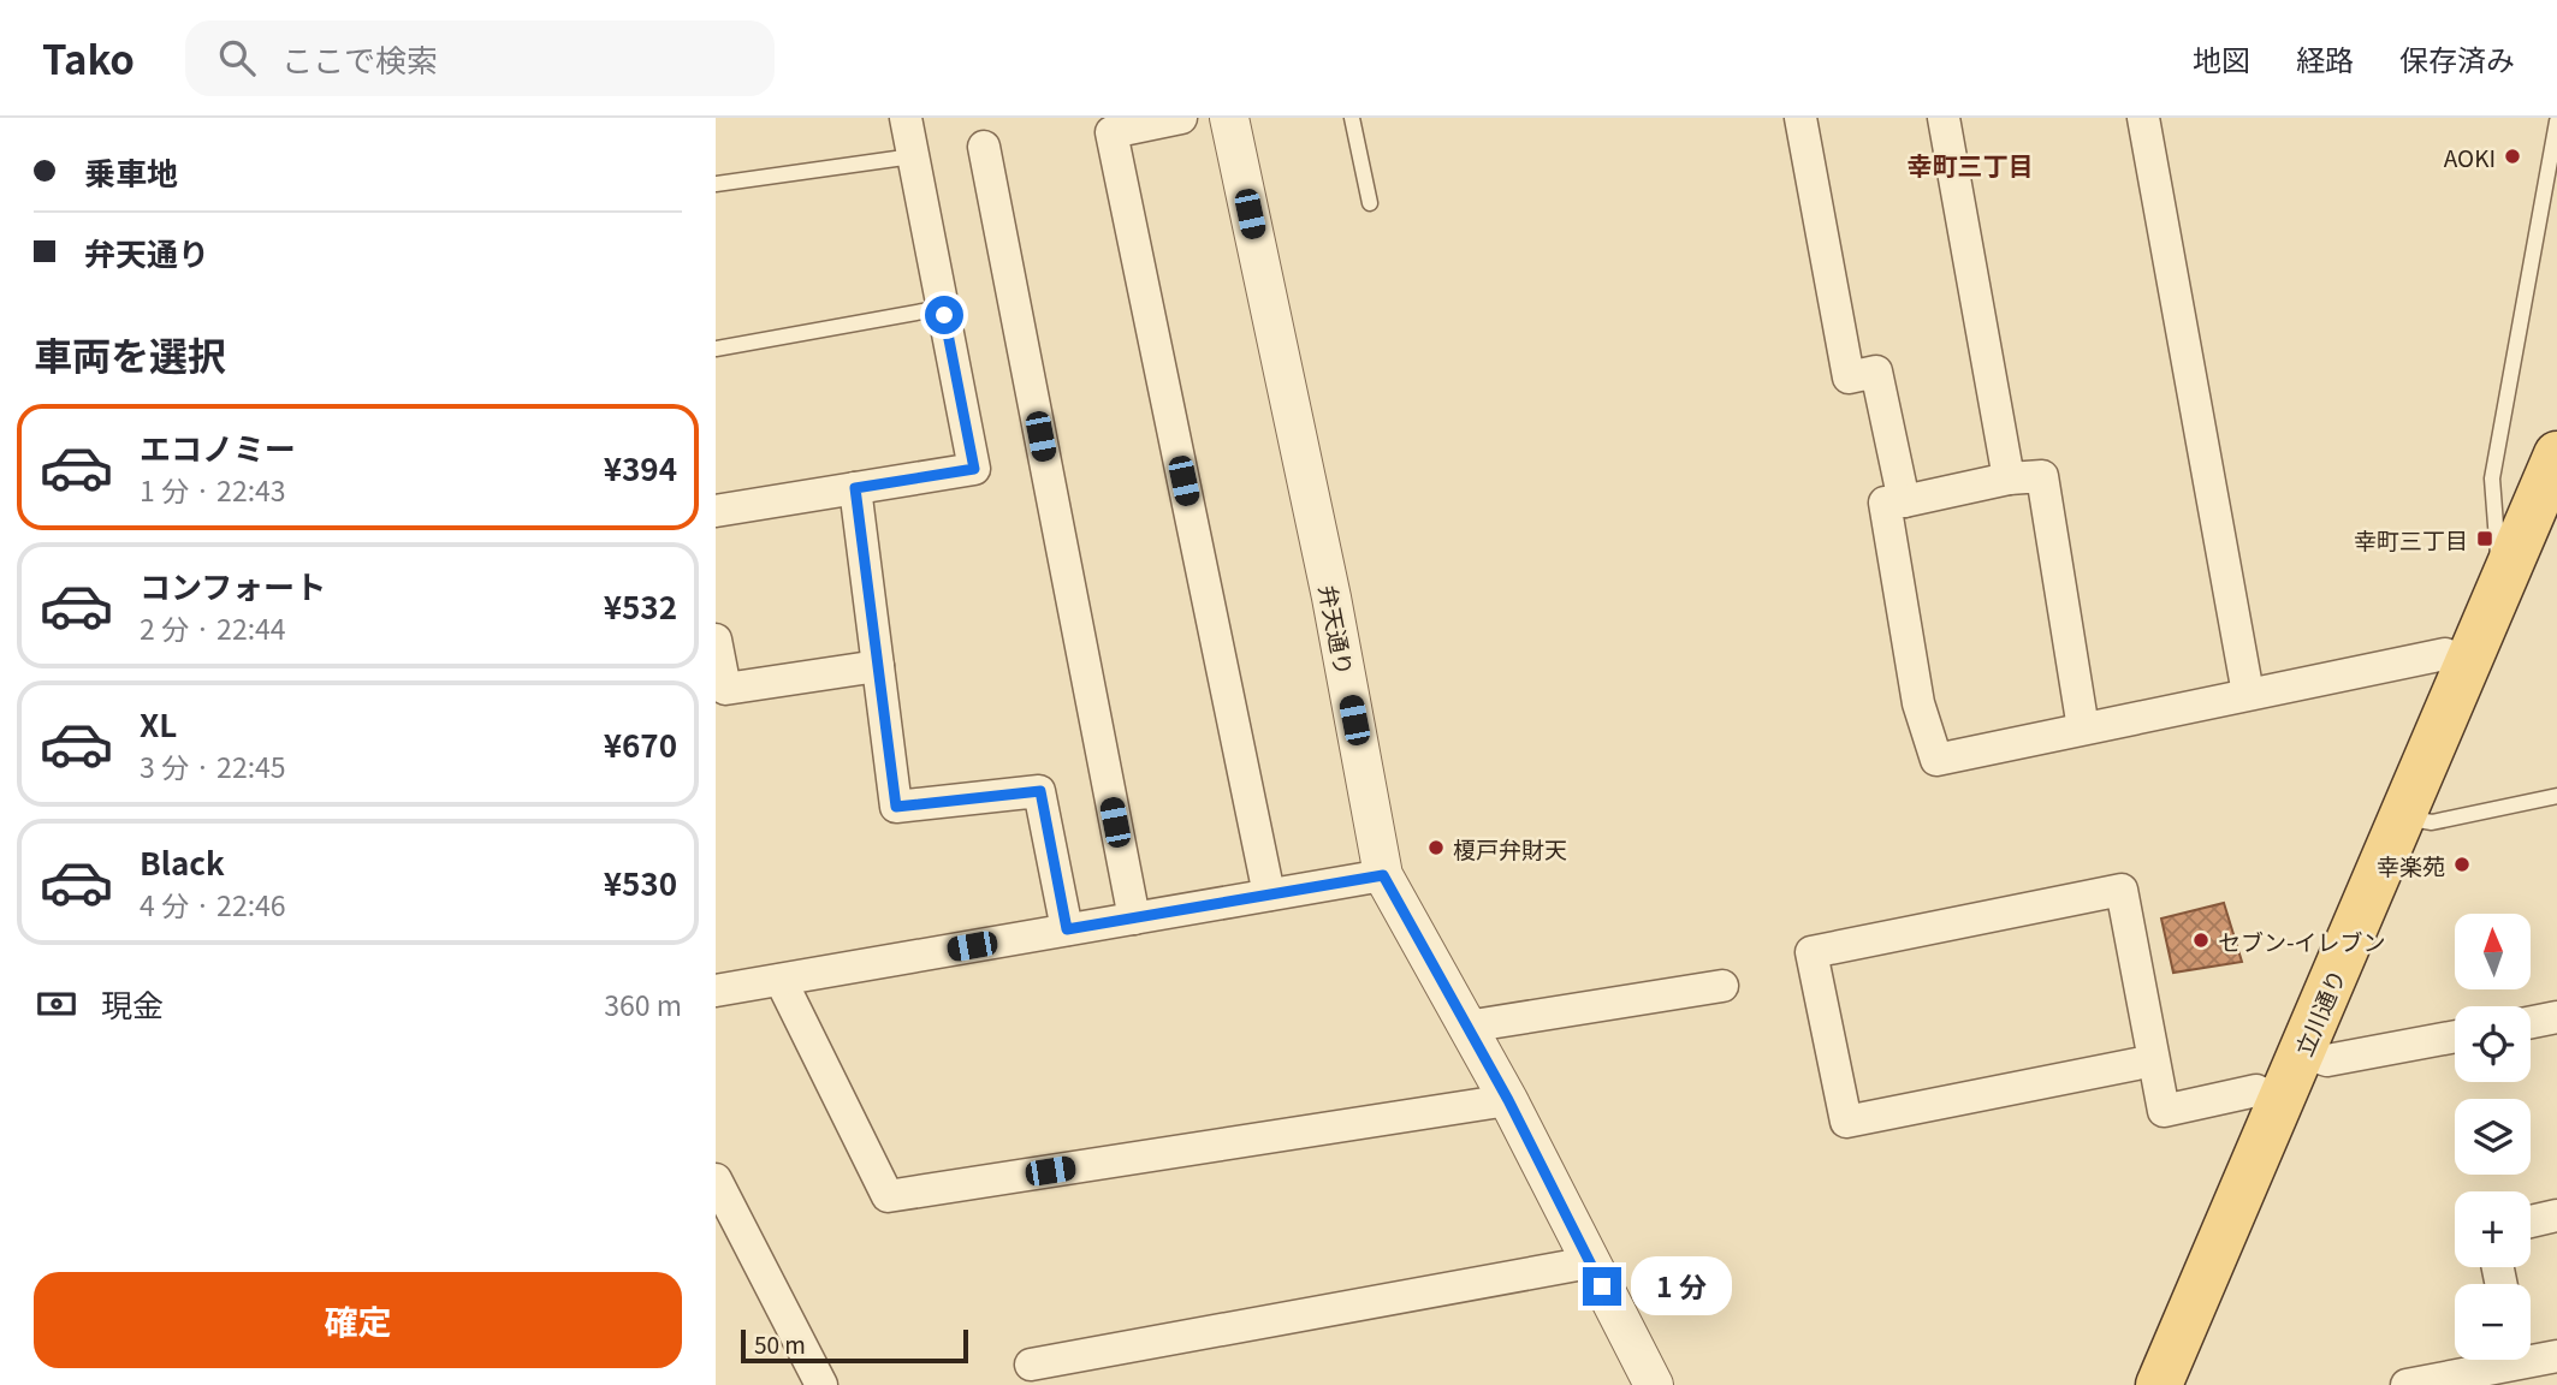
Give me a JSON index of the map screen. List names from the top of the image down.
{
  "streets": {
    "main road": ["立川通り"],
    "street": ["弁天通り"]
  },
  "districts": ["幸町三丁目"],
  "places": {
    "other": [
      "AOKI",
      "榎戸弁財天",
      "幸楽苑",
      "セブン-イレブン"
    ],
    "transit": ["幸町三丁目"]
  },
  "scale_bar": "50 m",
  "north": "top",
  "page": {
    "header": "Tako",
    "search": "ここで検索",
    "nav": ["地図", "経路", "保存済み"],
    "banner": ["乗車地", "弁天通り"],
    "heading": "車両を選択",
    "list": [
      {
        "name": "エコノミー",
        "note": "1 分 · 22:43",
        "value": "¥394"
      },
      {
        "name": "コンフォート",
        "note": "2 分 · 22:44",
        "value": "¥532"
      },
      {
        "name": "XL",
        "note": "3 分 · 22:45",
        "value": "¥670"
      },
      {
        "name": "Black",
        "note": "4 分 · 22:46",
        "value": "¥530"
      }
    ],
    "map_buttons": ["+", "−"],
    "pay": ["現金", "360 m"],
    "buttons": "確定",
    "bubble": "1 分",
    "scale": "50 m"
  }
}
